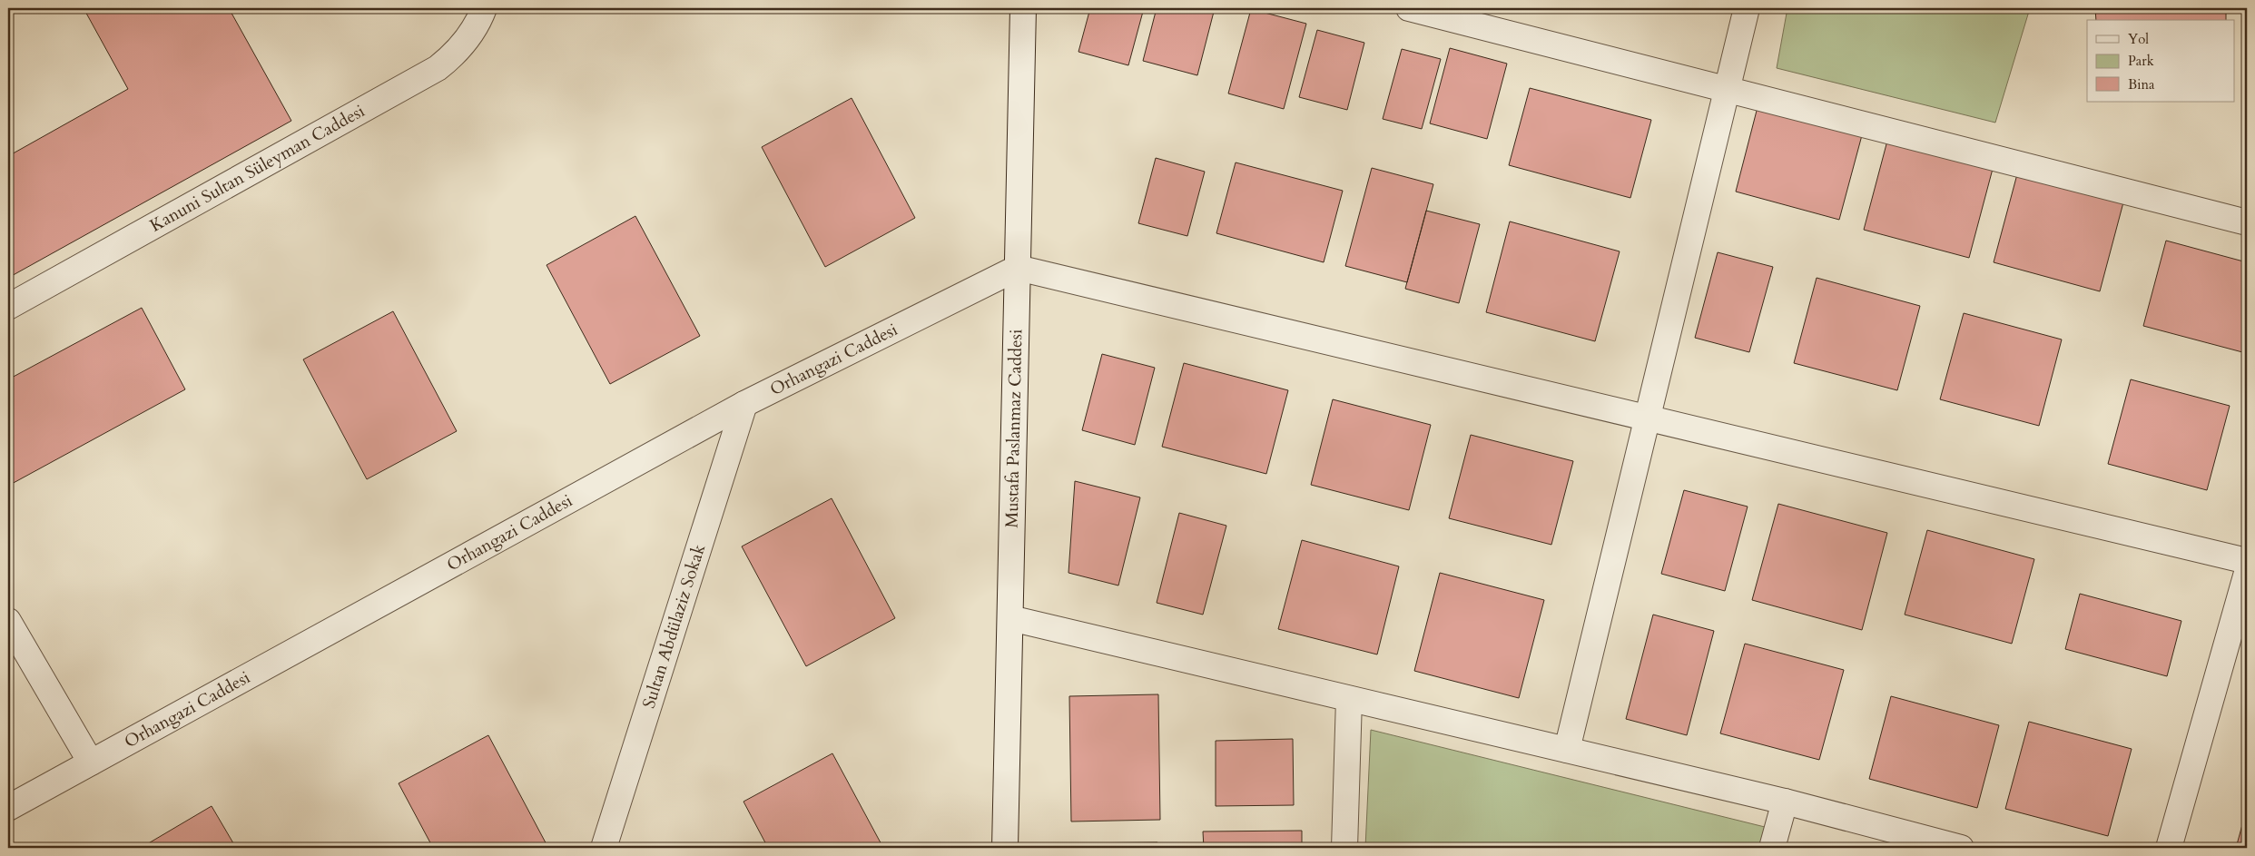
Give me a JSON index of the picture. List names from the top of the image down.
{
  "streets": {
    "street": [
      "Kanuni Sultan Süleyman Caddesi",
      "Orhangazi Caddesi",
      "Mustafa Paslanmaz Caddesi",
      "Sultan Abdülaziz Sokak"
    ]
  },
  "crossings": [
    ["Orhangazi Caddesi", "Mustafa Paslanmaz Caddesi"],
    ["Orhangazi Caddesi", "Sultan Abdülaziz Sokak"]
  ],
  "legend": ["Yol", "Park", "Bina"]
}
